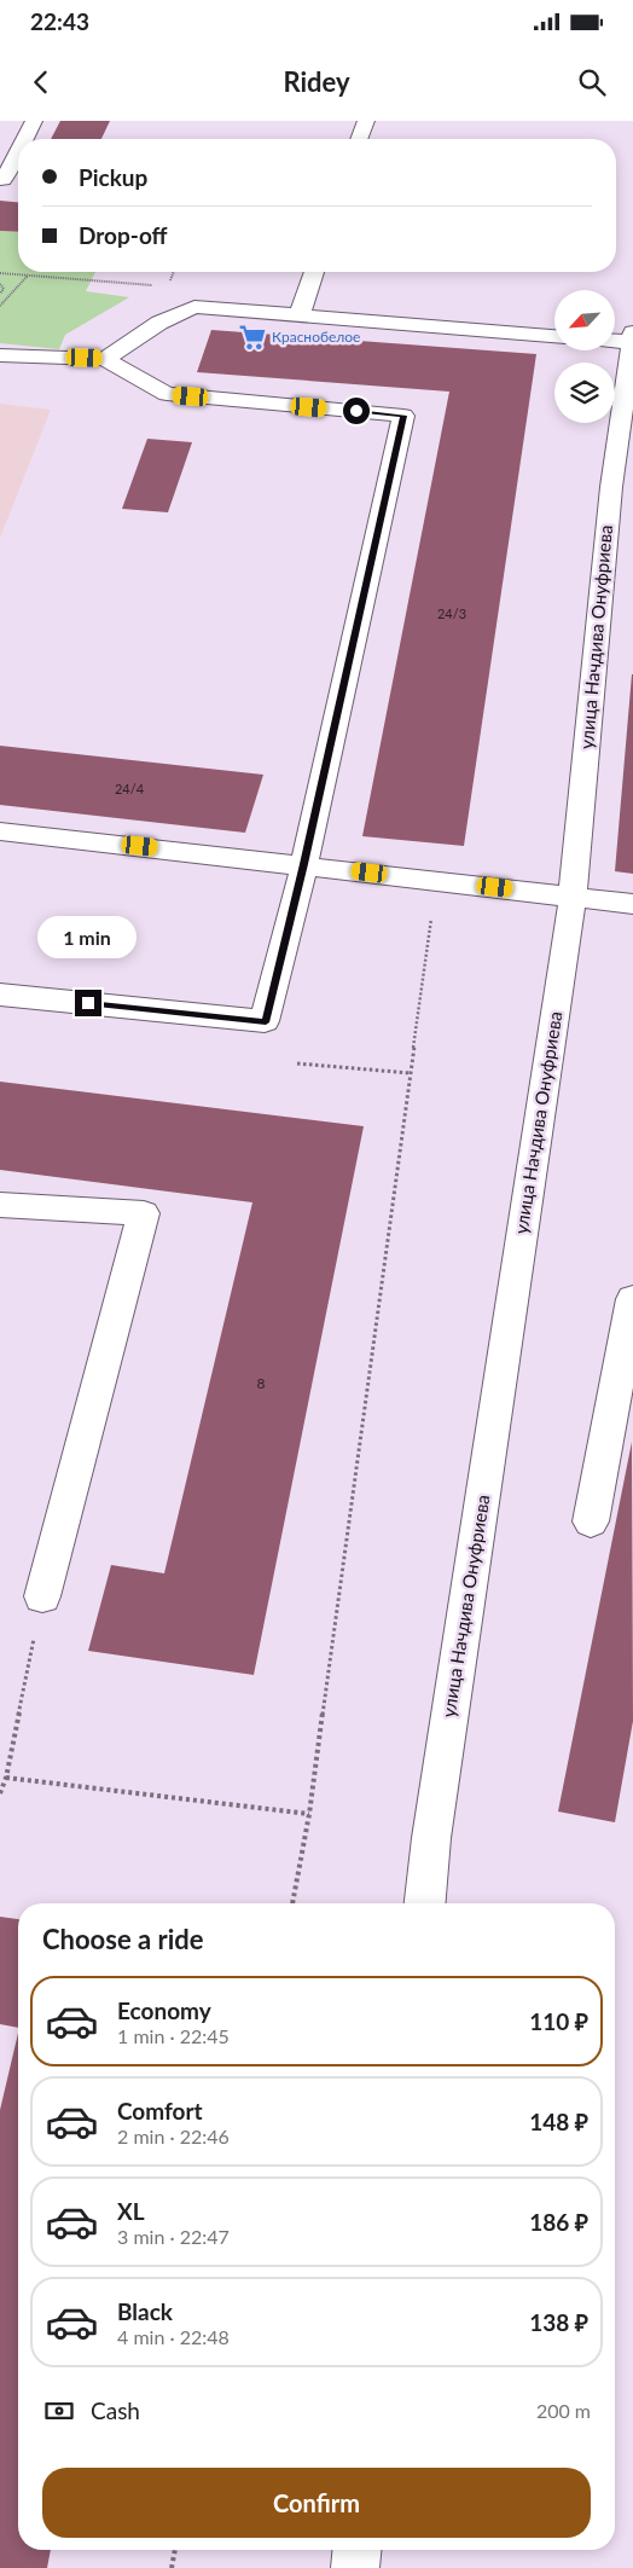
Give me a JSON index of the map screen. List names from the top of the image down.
{
  "streets": {
    "street": ["улица Начдива Онуфриева"]
  },
  "places": {
    "supermarket": ["Краснобелое"]
  },
  "house_numbers": ["24/3", "24/4", "8"],
  "north": "bottom left",
  "page": {
    "status": "22:43",
    "header": "Ridey",
    "banner": ["Pickup", "Drop-off"],
    "bubble": "1 min",
    "heading": "Choose a ride",
    "list": [
      {
        "name": "Economy",
        "note": "1 min · 22:45",
        "value": "110 ₽"
      },
      {
        "name": "Comfort",
        "note": "2 min · 22:46",
        "value": "148 ₽"
      },
      {
        "name": "XL",
        "note": "3 min · 22:47",
        "value": "186 ₽"
      },
      {
        "name": "Black",
        "note": "4 min · 22:48",
        "value": "138 ₽"
      }
    ],
    "pay": ["Cash", "200 m"],
    "buttons": "Confirm"
  }
}
